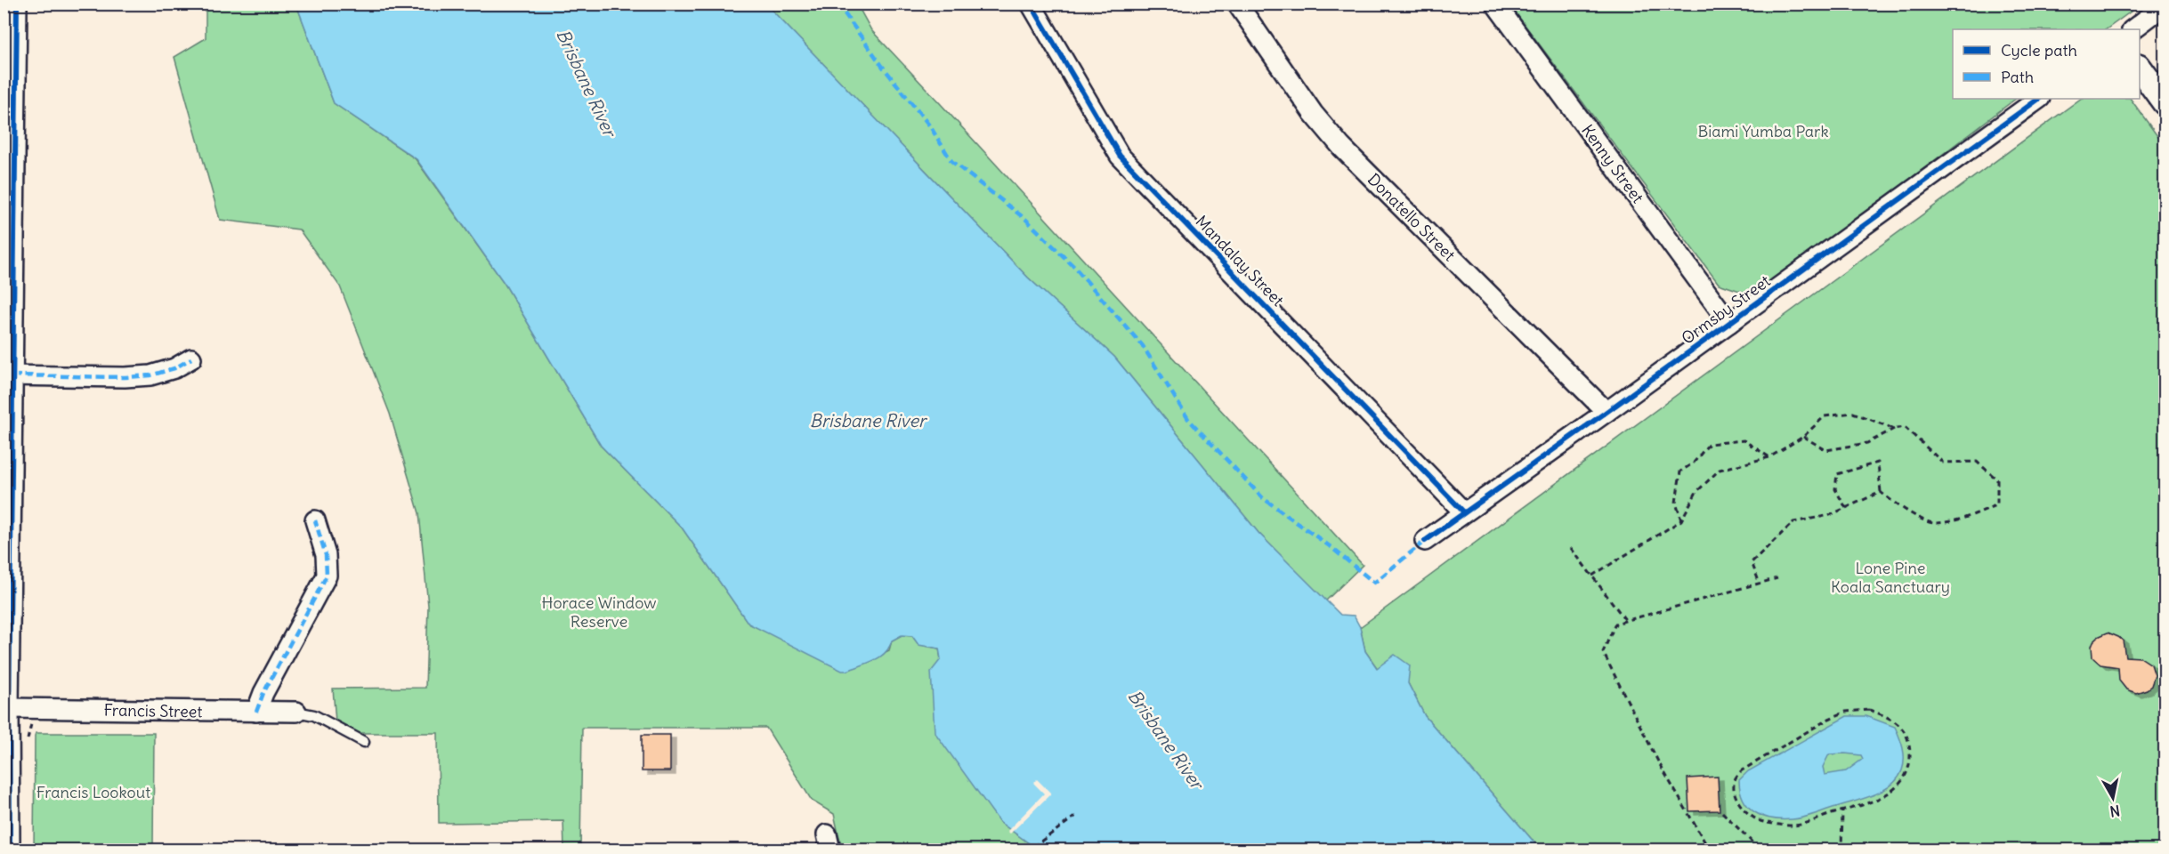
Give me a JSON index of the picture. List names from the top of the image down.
{
  "streets": {
    "street": [
      "Kenny Street",
      "Donatello Street",
      "Mandalay Street",
      "Ormsby Street",
      "Francis Street"
    ]
  },
  "crossings": [
    ["Kenny Street", "Ormsby Street"],
    ["Donatello Street", "Ormsby Street"],
    ["Mandalay Street", "Ormsby Street"]
  ],
  "water": ["Brisbane River"],
  "parks": [
    "Biami Yumba Park",
    "Lone Pine Koala Sanctuary",
    "Horace Window Reserve",
    "Francis Lookout"
  ],
  "legend": ["Cycle path", "Path"],
  "north": "bottom"
}
